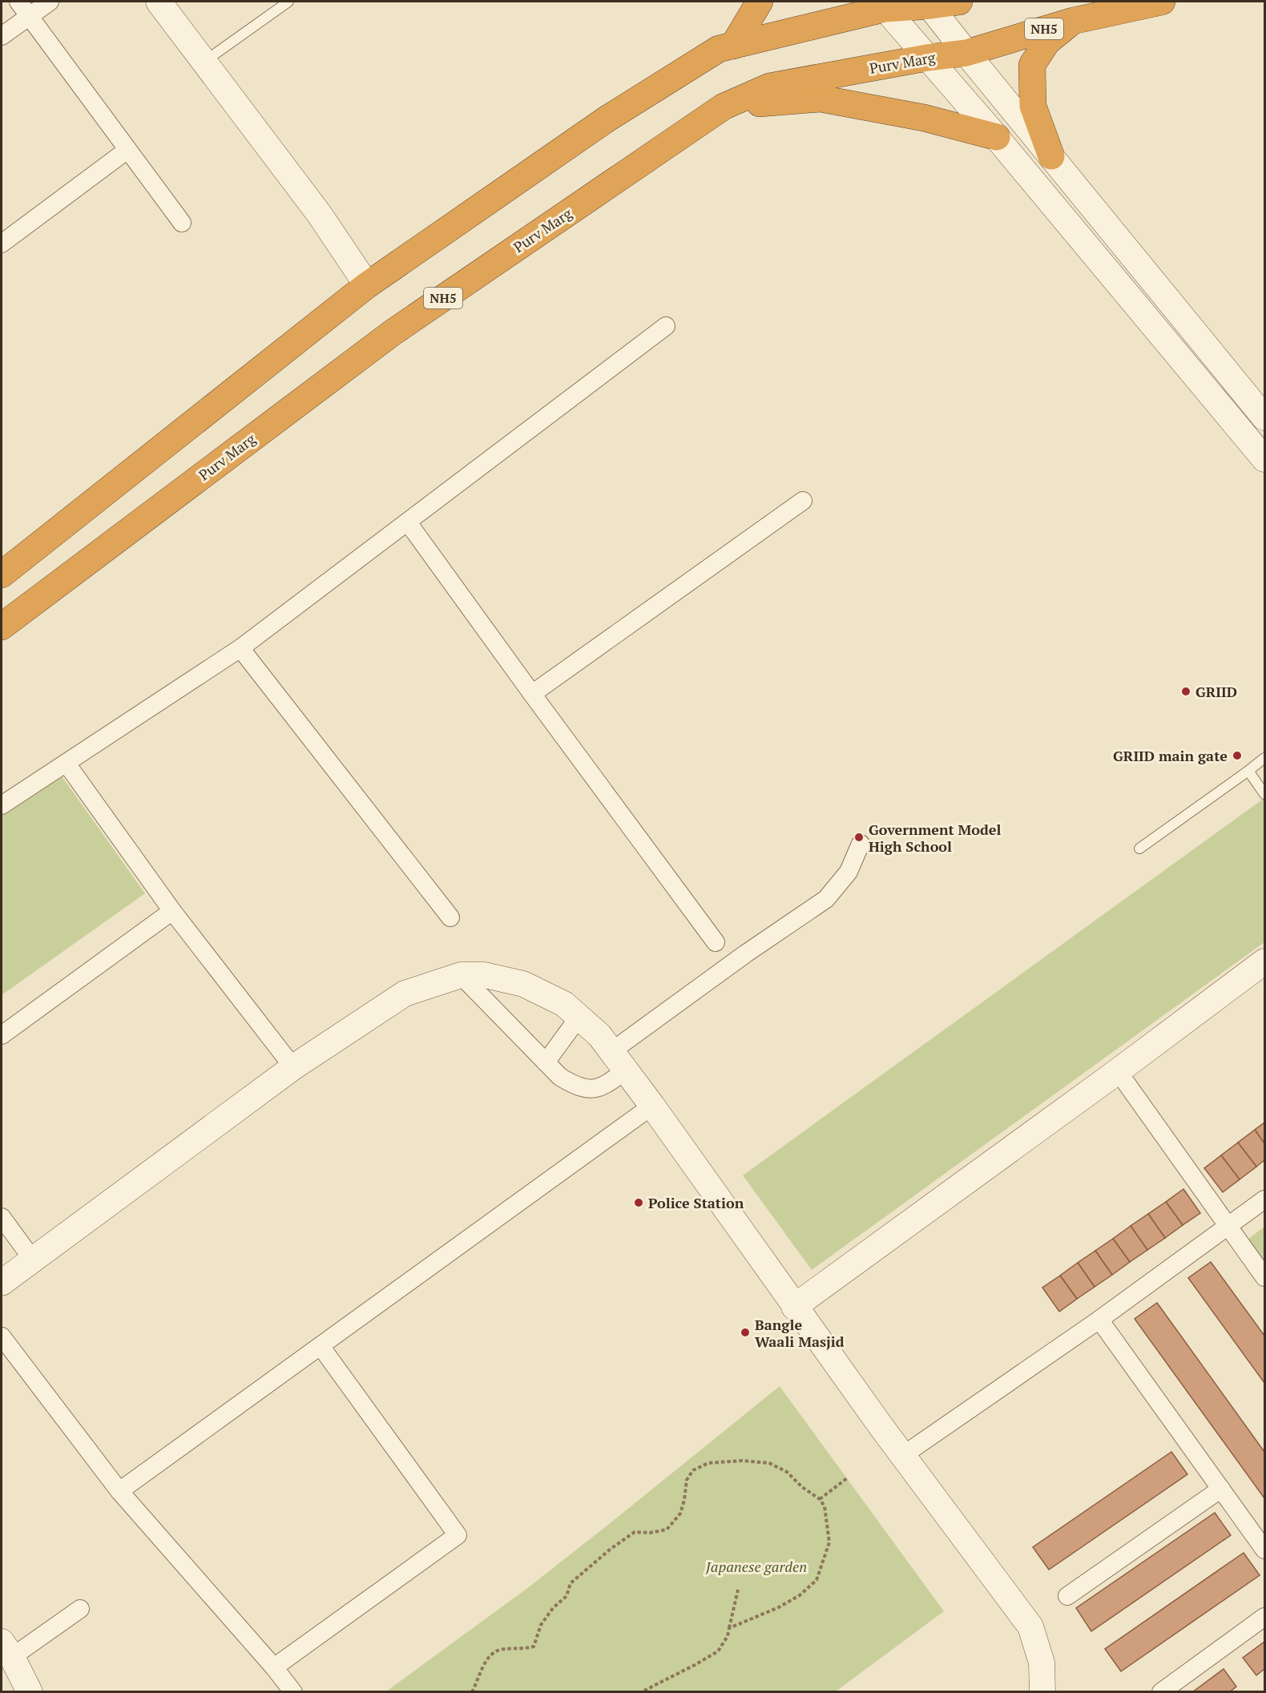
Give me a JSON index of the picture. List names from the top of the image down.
{
  "streets": {
    "highway": ["NH5", "Purv Marg"]
  },
  "parks": ["Japanese garden"],
  "places": [
    "GRIID",
    "GRIID main gate",
    "Government Model High School",
    "Police Station",
    "Bangle Waali Masjid"
  ]
}
